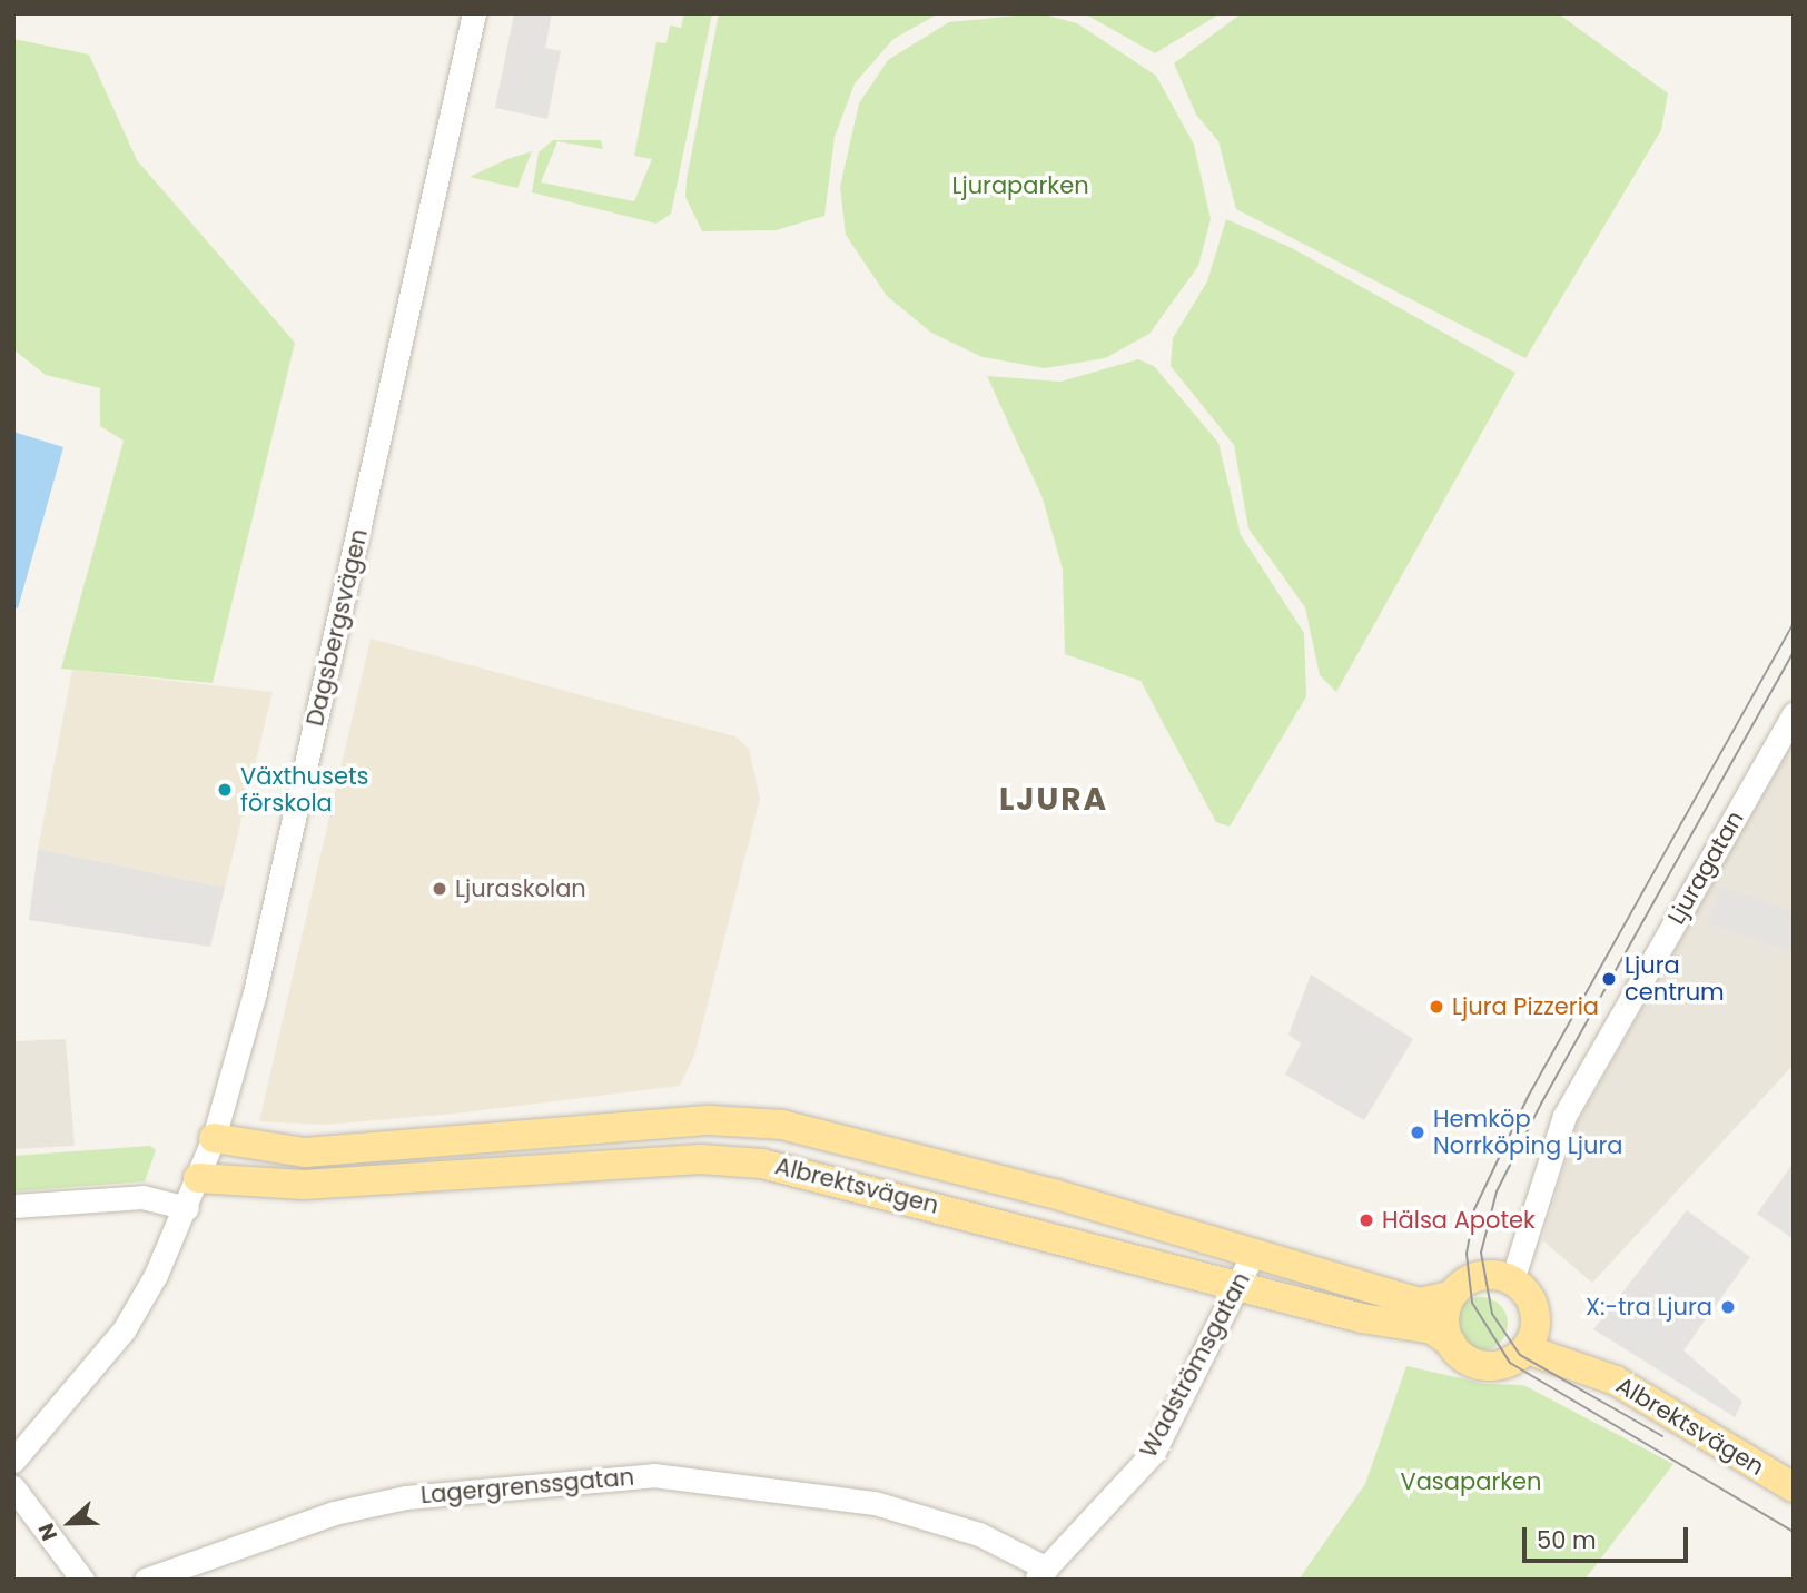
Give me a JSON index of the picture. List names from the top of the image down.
{
  "streets": {
    "main road": ["Albrektsvägen"],
    "street": [
      "Dagsbergsvägen",
      "Ljuragatan",
      "Wadströmsgatan",
      "Lagergrenssgatan"
    ]
  },
  "crossings": [
    ["Dagsbergsvägen", "Albrektsvägen"],
    ["Ljuragatan", "Albrektsvägen"],
    ["Albrektsvägen", "Wadströmsgatan"],
    ["Wadströmsgatan", "Lagergrenssgatan"]
  ],
  "districts": ["LJURA"],
  "parks": ["Ljuraparken", "Vasaparken"],
  "places": [
    "Växthusets förskola",
    "Ljuraskolan",
    "Ljura centrum",
    "Ljura Pizzeria",
    "Hemköp Norrköping Ljura",
    "Hälsa Apotek",
    "X:-tra Ljura"
  ],
  "scale_bar": "50 m",
  "north": "left"
}
